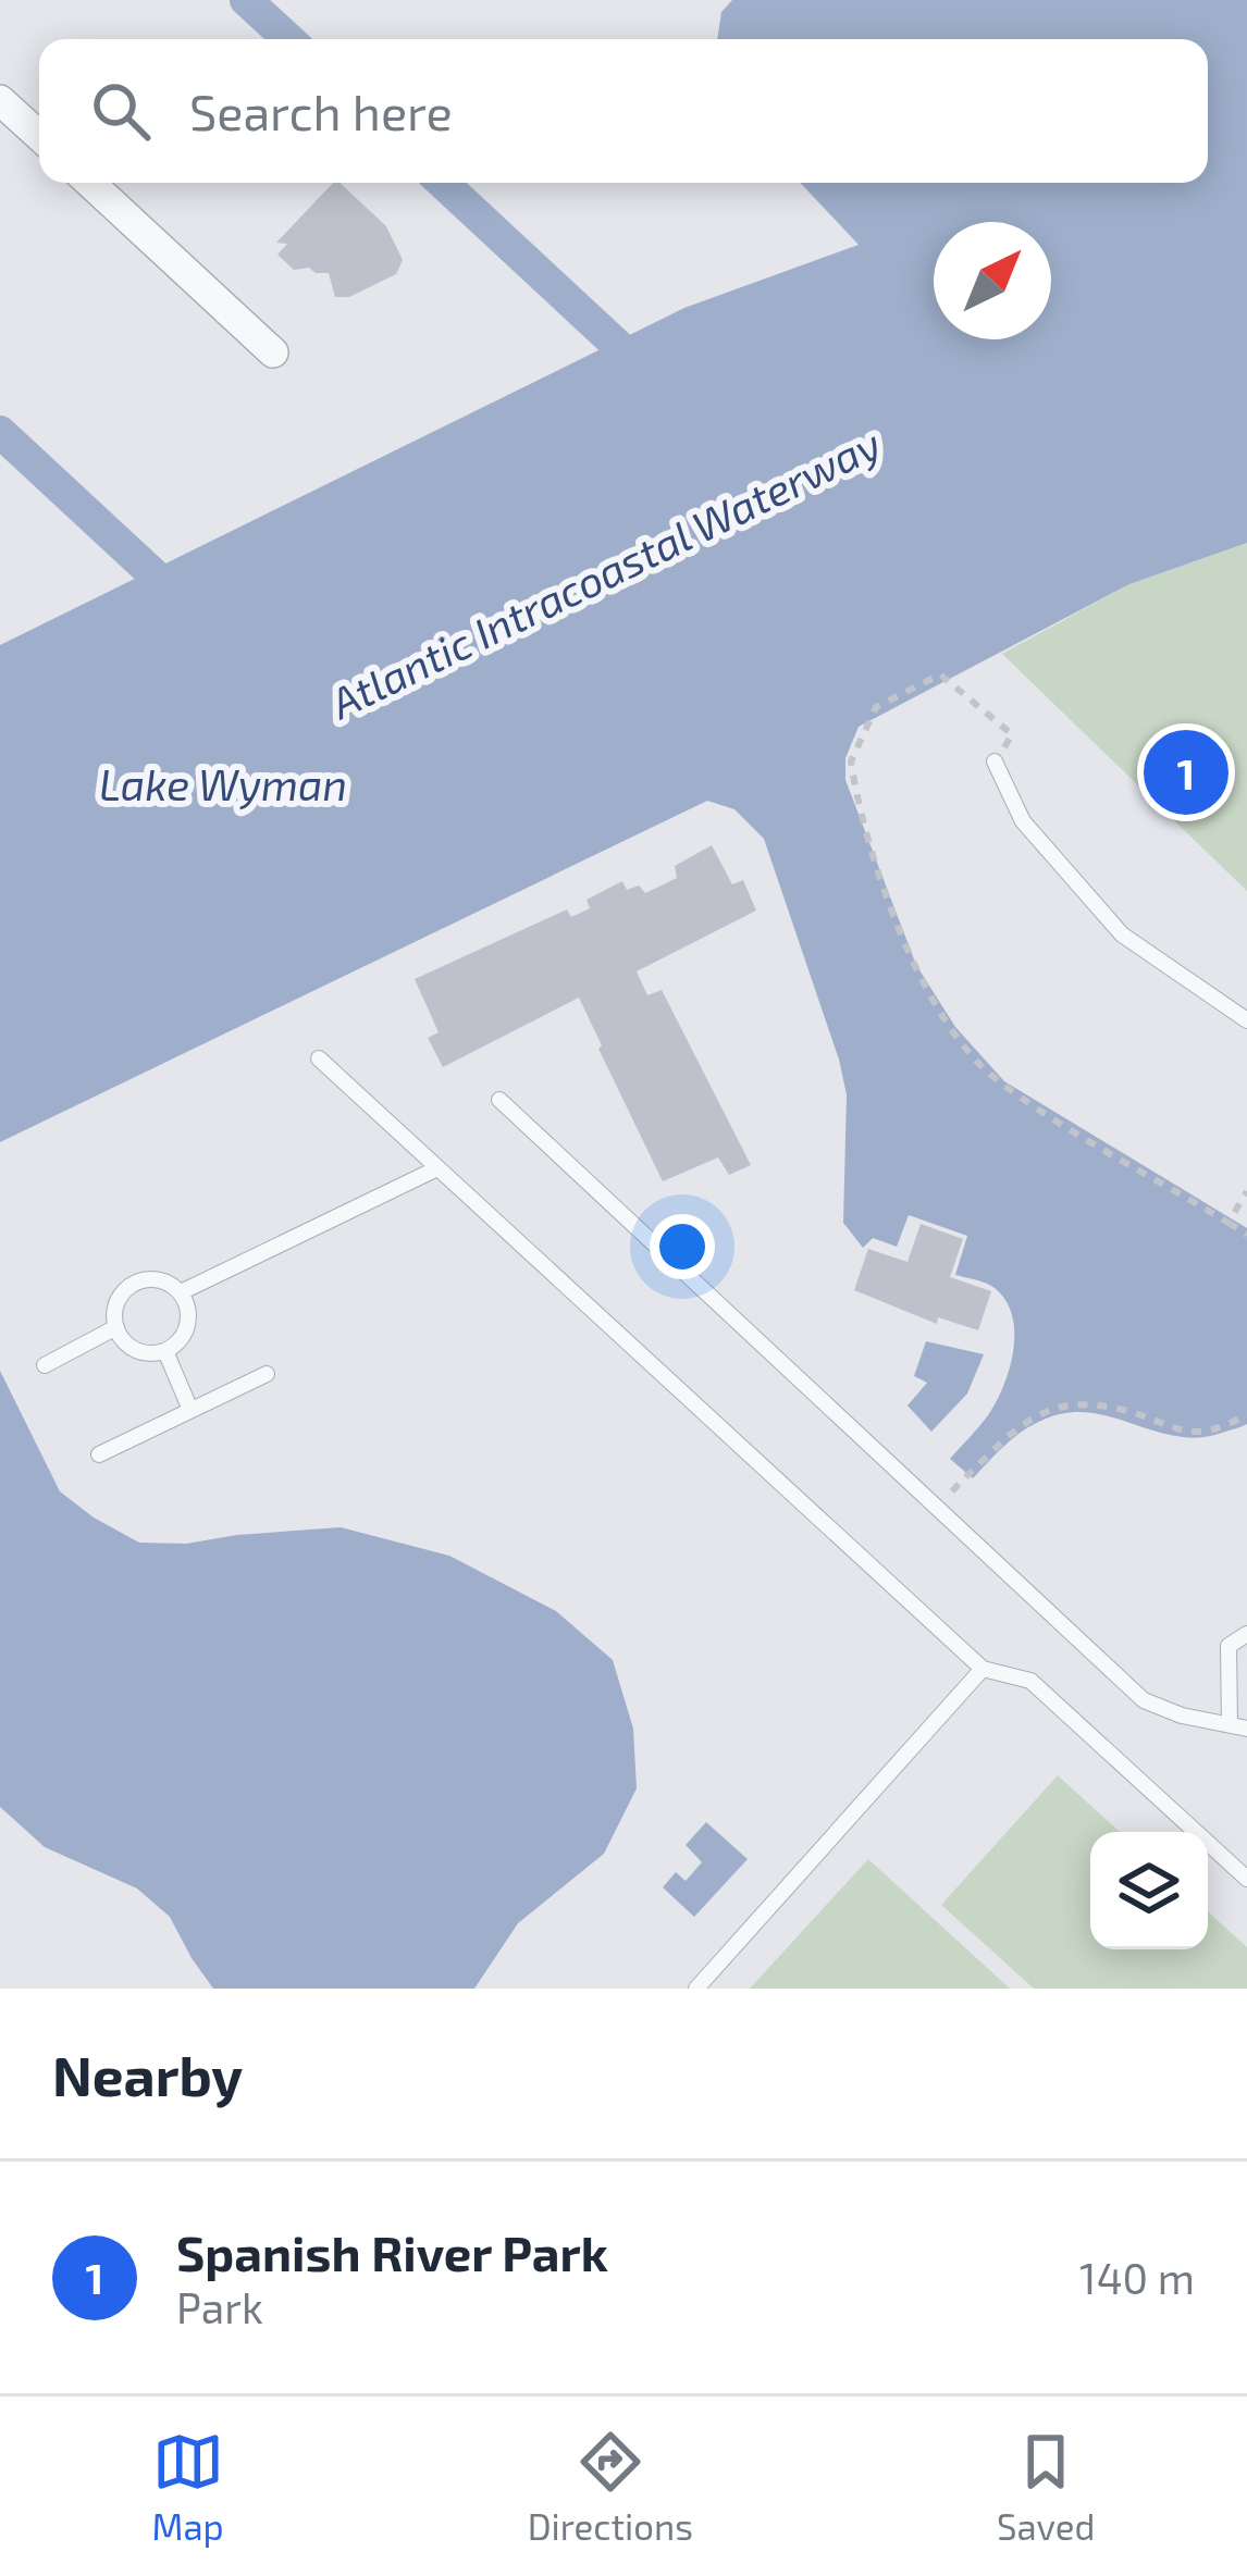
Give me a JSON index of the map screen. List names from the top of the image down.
{
  "water": ["Atlantic Intracoastal Waterway", "Lake Wyman"],
  "north": "top right",
  "page": {
    "search": "Search here",
    "pins": "1",
    "heading": "Nearby",
    "list": [
      {
        "mark": "1",
        "name": "Spanish River Park",
        "note": "Park",
        "value": "140 m"
      }
    ],
    "nav": ["Map", "Directions", "Saved"]
  }
}
